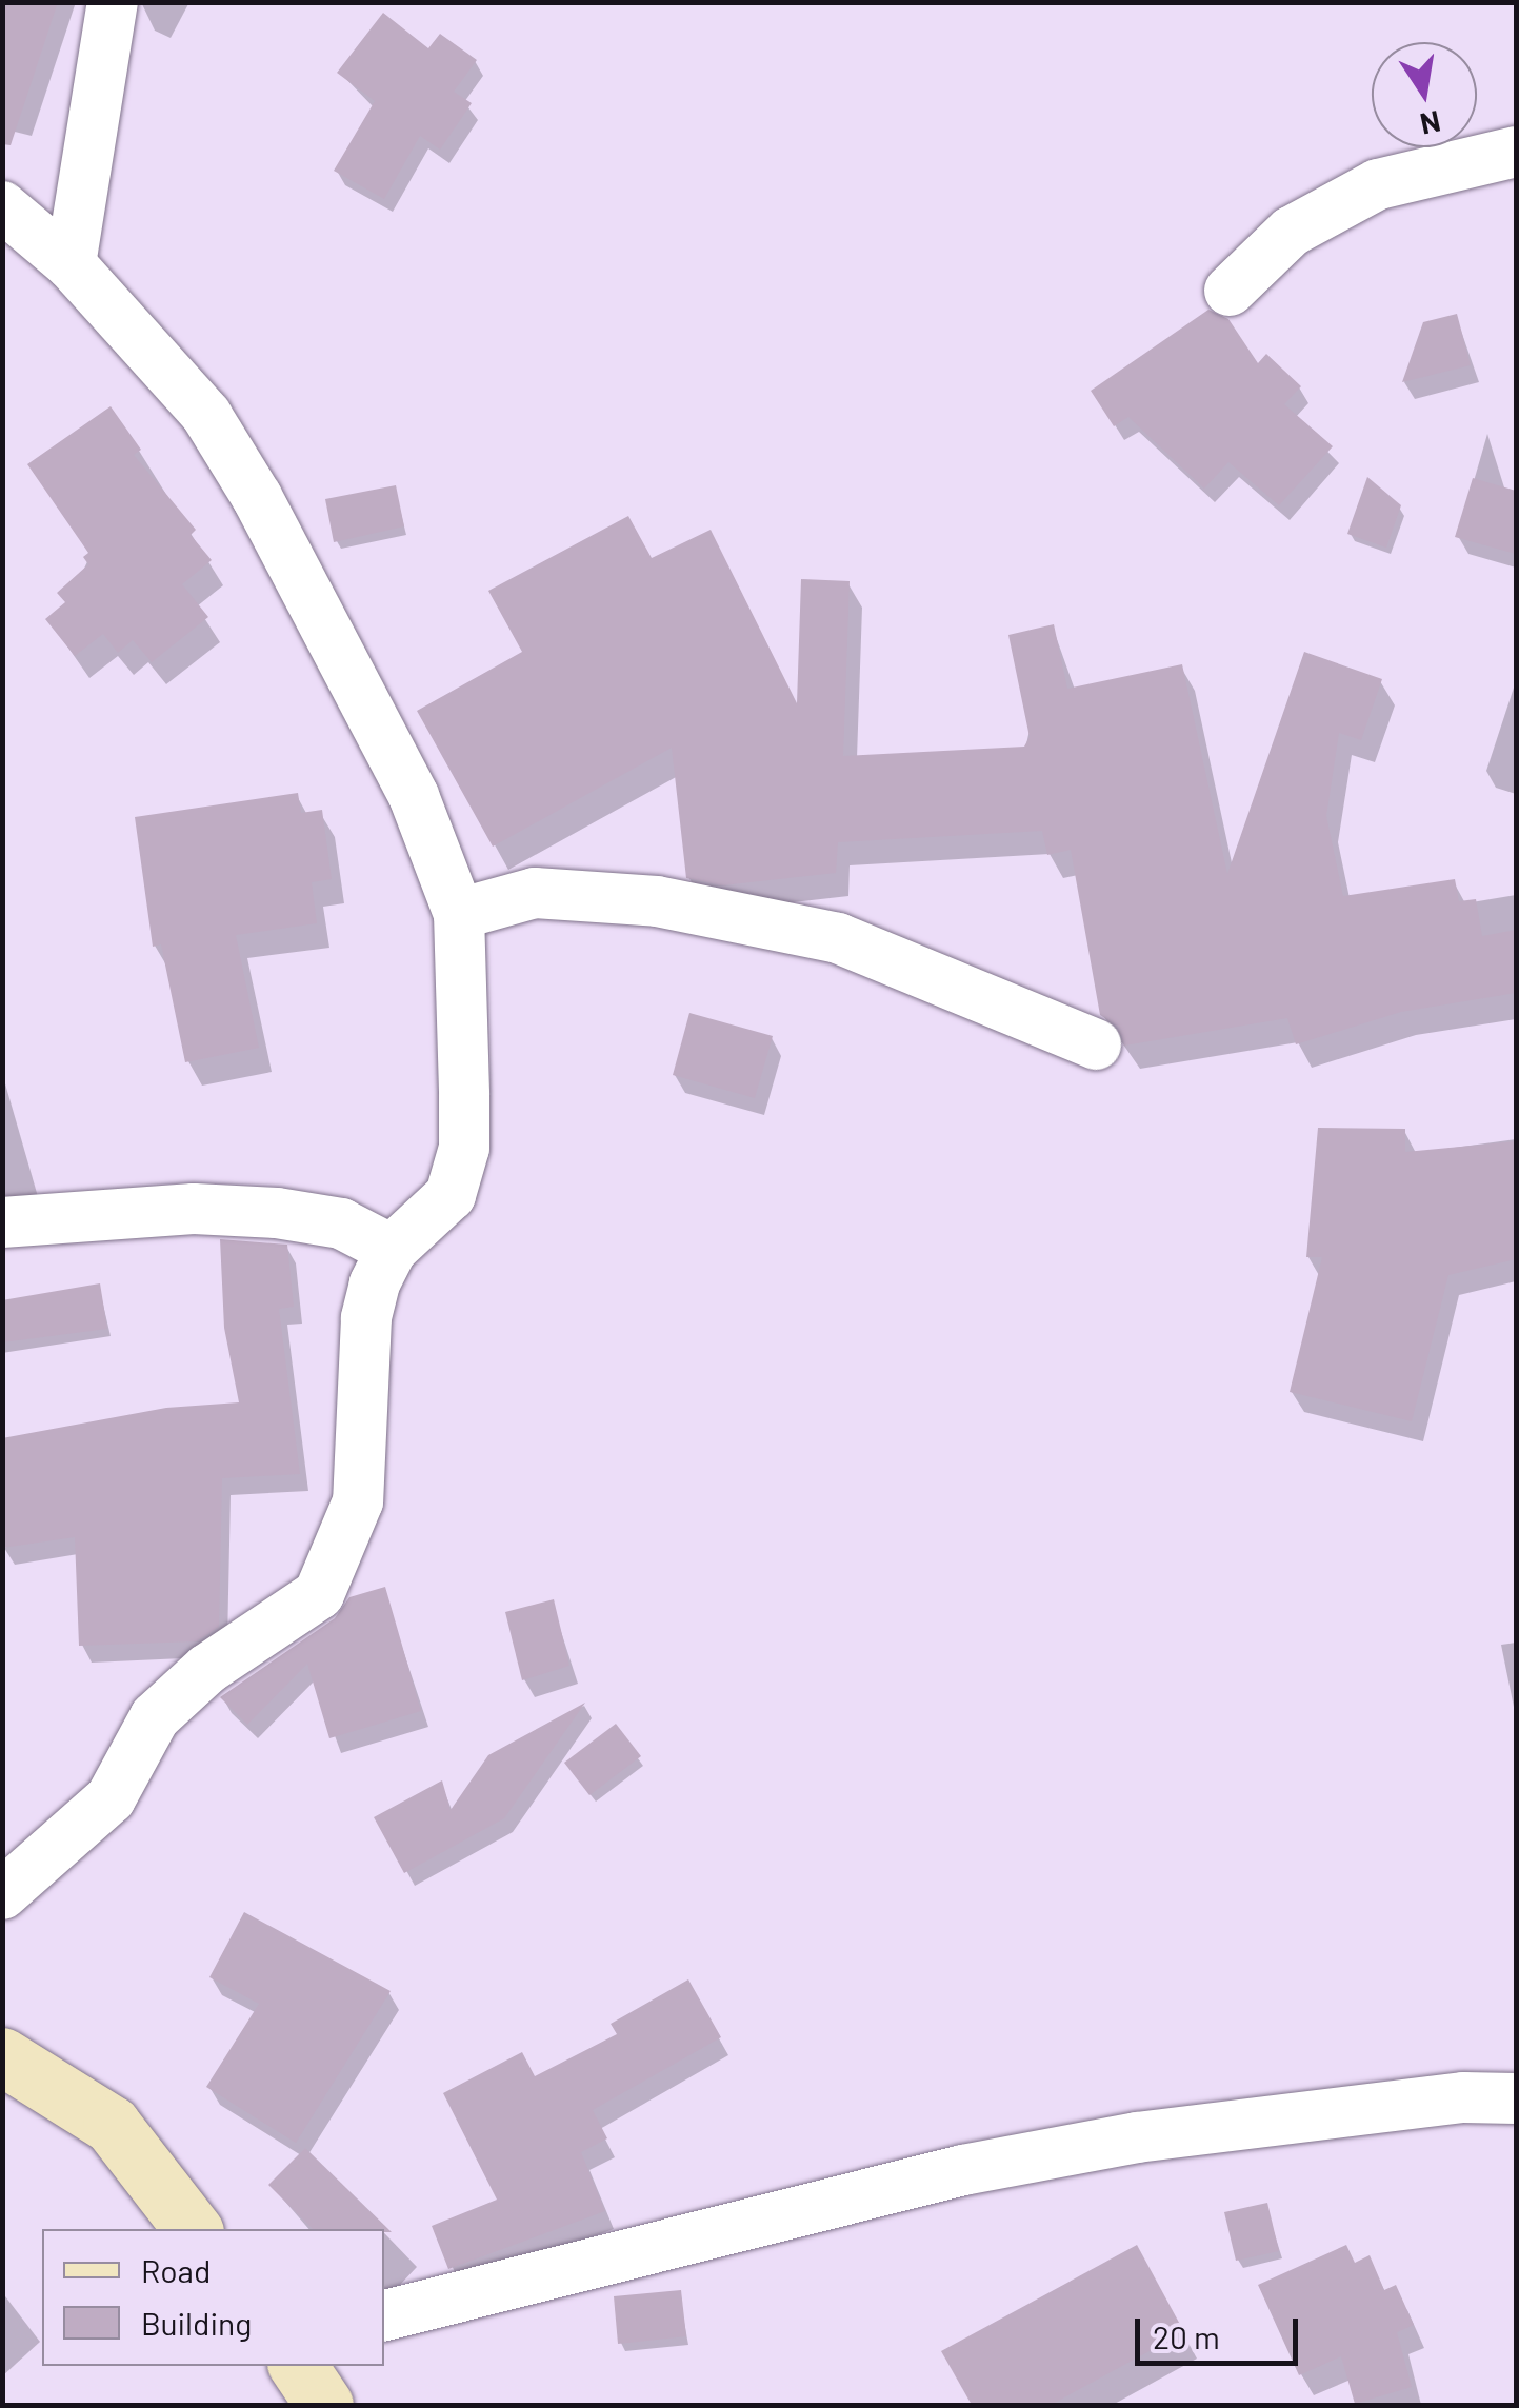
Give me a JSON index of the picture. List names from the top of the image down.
{
  "legend": ["Road", "Building"],
  "scale_bar": "20 m",
  "north": "bottom"
}
